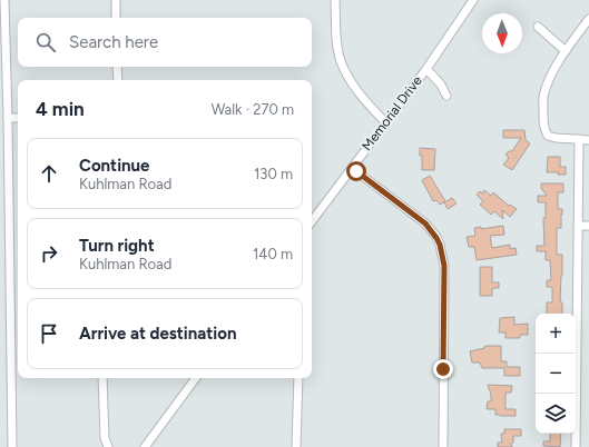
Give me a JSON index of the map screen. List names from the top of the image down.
{
  "streets": {
    "street": ["Memorial Drive"]
  },
  "north": "bottom",
  "page": {
    "search": "Search here",
    "heading": ["4 min", "Walk · 270 m"],
    "list": [
      ["Continue", "Kuhlman Road", "130 m"],
      ["Turn right", "Kuhlman Road", "140 m"],
      "Arrive at destination"
    ],
    "map_buttons": ["+", "−"]
  }
}
